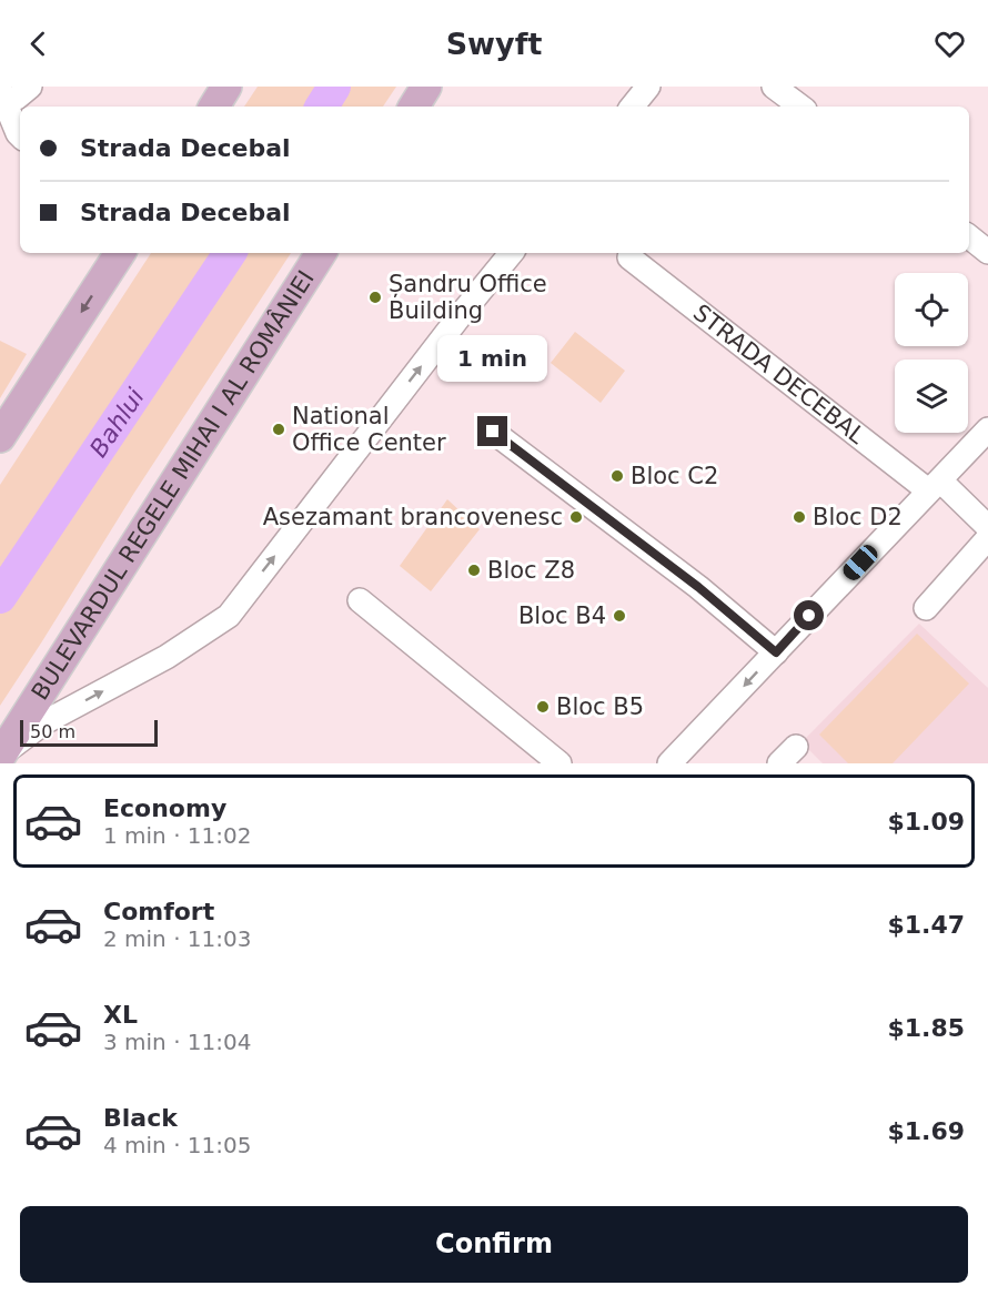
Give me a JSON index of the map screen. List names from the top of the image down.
{
  "streets": {
    "main road": ["BULEVARDUL REGELE MIHAI I AL ROMÂNIEI"],
    "street": ["STRADA DECEBAL"]
  },
  "water": ["Bahlui"],
  "places": [
    "Șandru Office Building",
    "National Office Center",
    "Bloc C2",
    "Asezamant brancovenesc",
    "Bloc D2",
    "Bloc Z8",
    "Bloc B4",
    "Bloc B5"
  ],
  "scale_bar": "50 m",
  "page": {
    "header": "Swyft",
    "banner": ["Strada Decebal", "Strada Decebal"],
    "bubble": "1 min",
    "scale": "50 m",
    "list": [
      {
        "name": "Economy",
        "note": "1 min · 11:02",
        "value": "$1.09"
      },
      {
        "name": "Comfort",
        "note": "2 min · 11:03",
        "value": "$1.47"
      },
      {
        "name": "XL",
        "note": "3 min · 11:04",
        "value": "$1.85"
      },
      {
        "name": "Black",
        "note": "4 min · 11:05",
        "value": "$1.69"
      }
    ],
    "buttons": "Confirm"
  }
}
